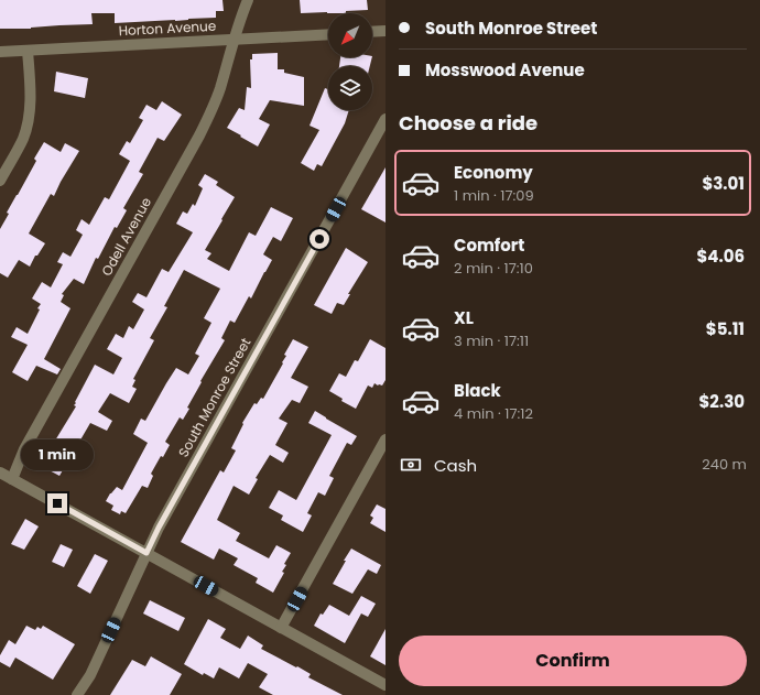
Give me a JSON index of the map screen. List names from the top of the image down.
{
  "streets": {
    "street": ["Horton Avenue", "Odell Avenue", "South Monroe Street"]
  },
  "crossings": [
    ["Horton Avenue", "Odell Avenue"]
  ],
  "north": "bottom left",
  "page": {
    "banner": ["South Monroe Street", "Mosswood Avenue"],
    "heading": "Choose a ride",
    "list": [
      {
        "name": "Economy",
        "note": "1 min · 17:09",
        "value": "$3.01"
      },
      {
        "name": "Comfort",
        "note": "2 min · 17:10",
        "value": "$4.06"
      },
      {
        "name": "XL",
        "note": "3 min · 17:11",
        "value": "$5.11"
      },
      {
        "name": "Black",
        "note": "4 min · 17:12",
        "value": "$2.30"
      }
    ],
    "bubble": "1 min",
    "pay": ["Cash", "240 m"],
    "buttons": "Confirm"
  }
}
